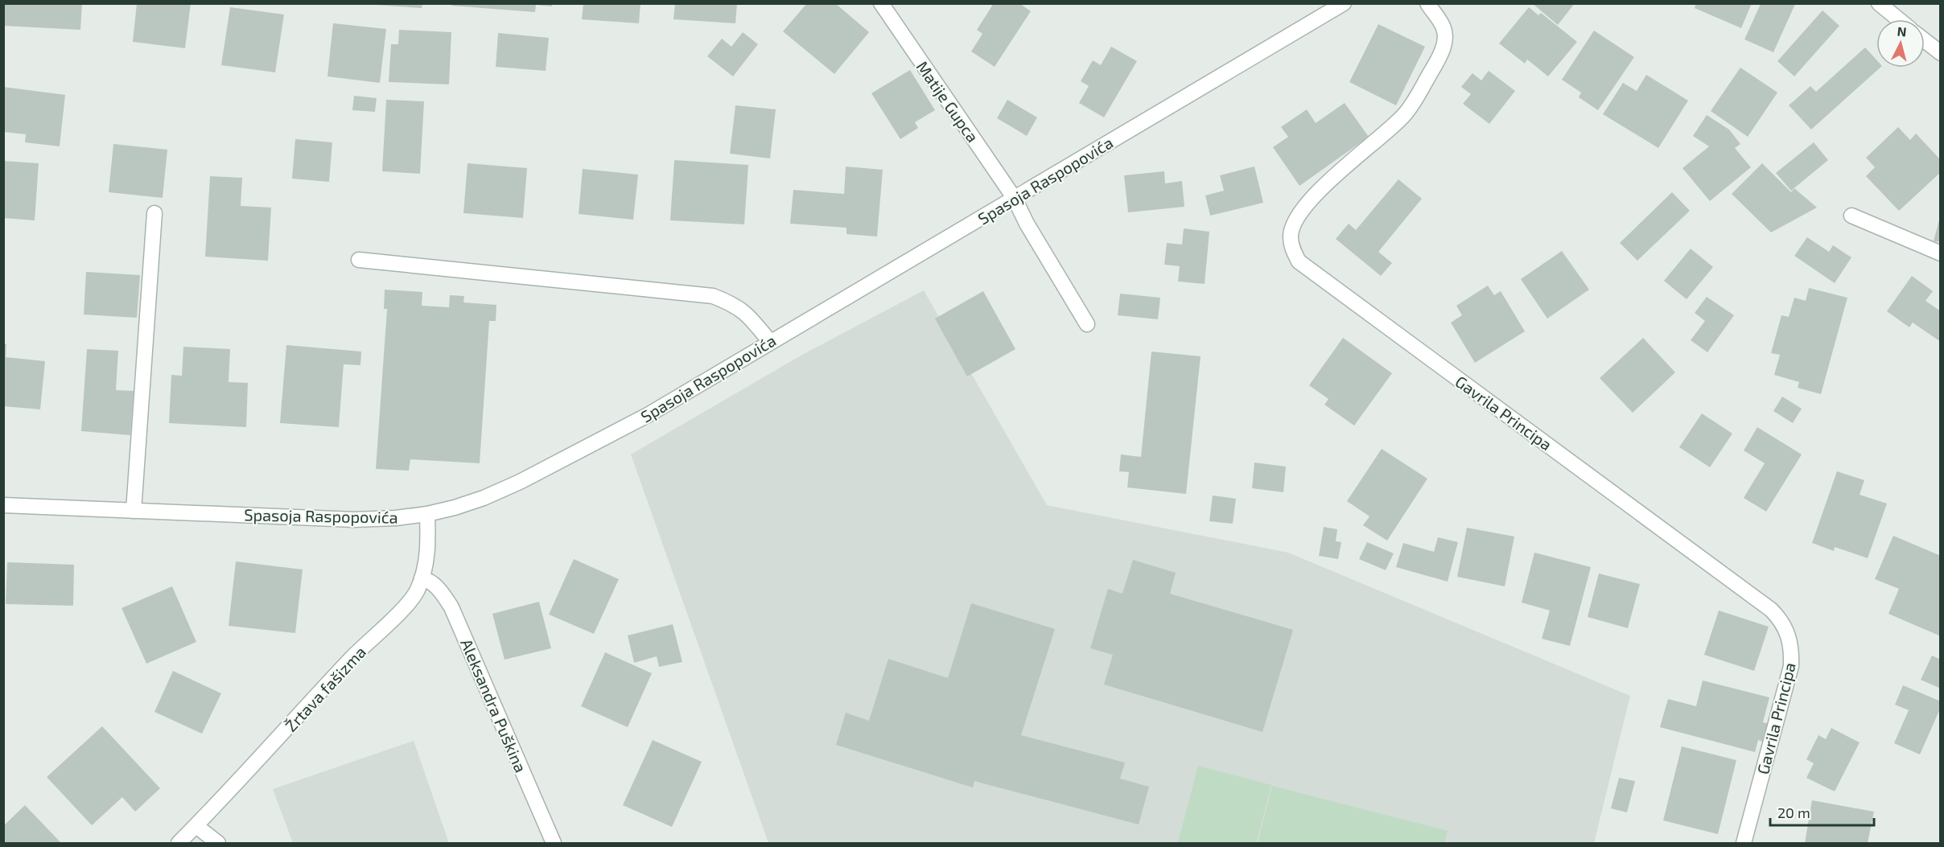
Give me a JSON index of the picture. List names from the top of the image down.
{
  "streets": {
    "street": [
      "Matije Gupca",
      "Spasoja Raspopovića",
      "Gavrila Principa",
      "Žrtava fašizma",
      "Aleksandra Puškina"
    ]
  },
  "crossings": [
    ["Matije Gupca", "Spasoja Raspopovića"],
    ["Spasoja Raspopovića", "Žrtava fašizma"],
    ["Žrtava fašizma", "Aleksandra Puškina"]
  ],
  "scale_bar": "20 m",
  "north": "top"
}
